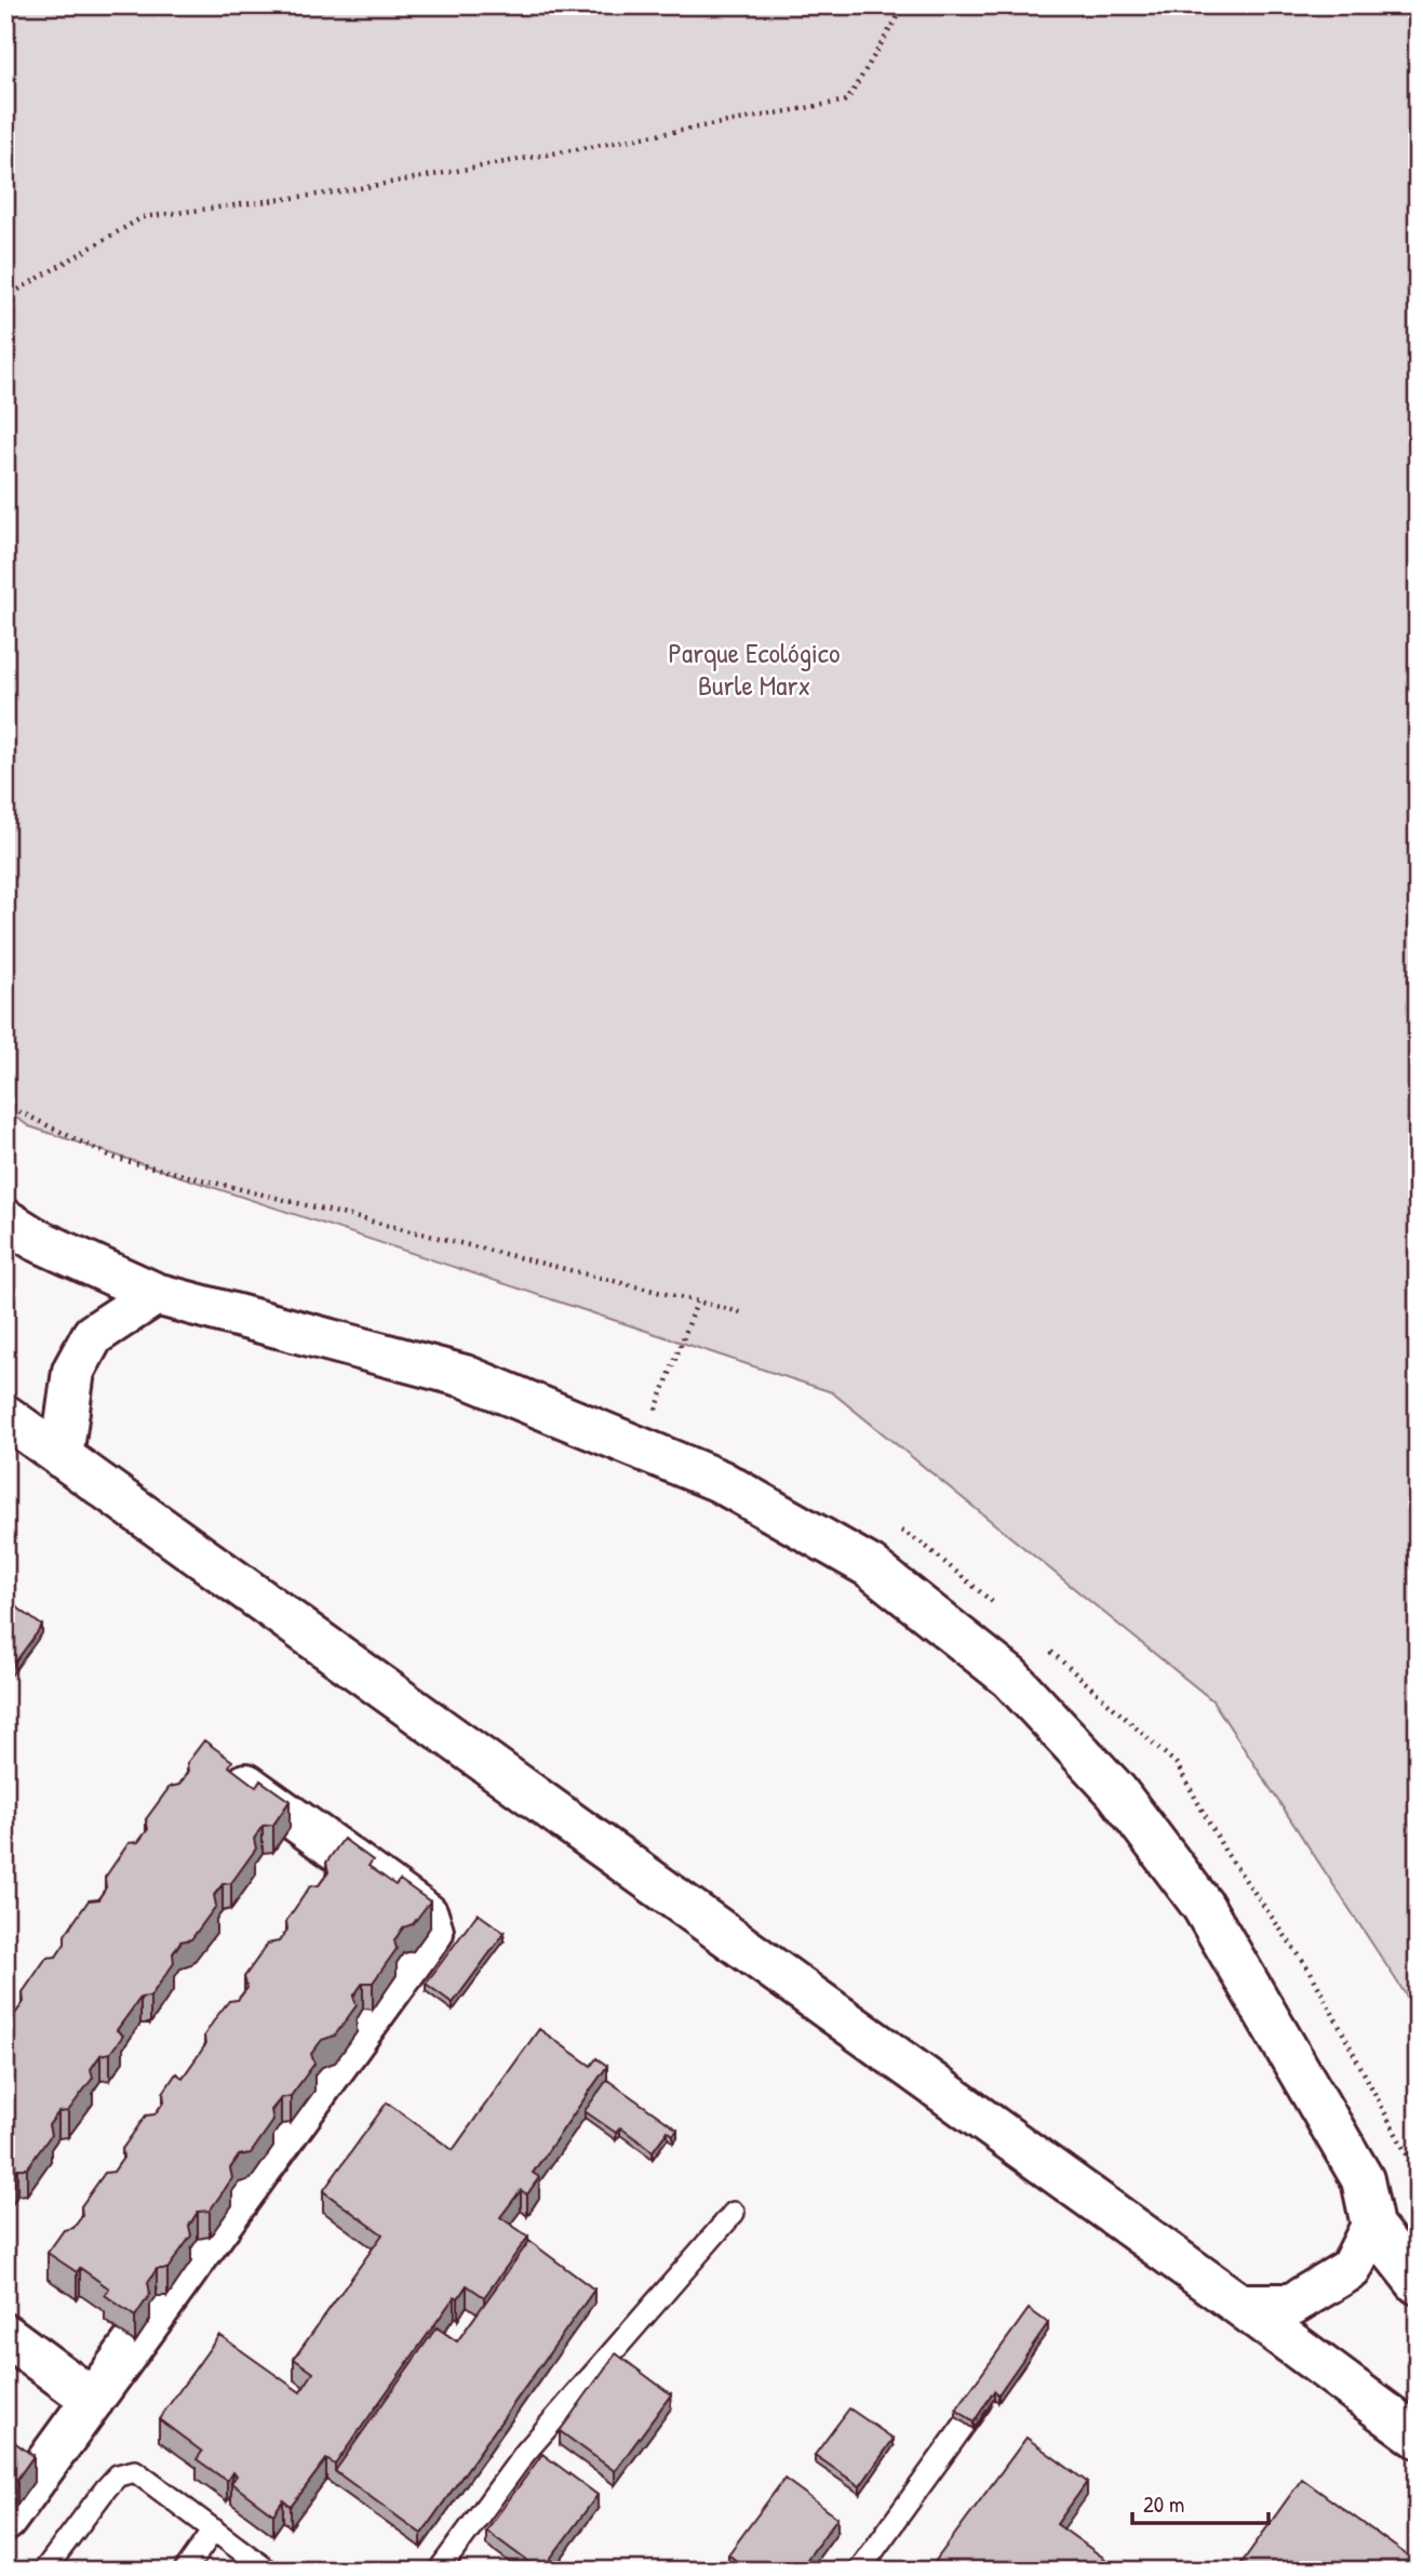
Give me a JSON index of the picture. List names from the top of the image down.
{
  "parks": ["Parque Ecológico Burle Marx"],
  "scale_bar": "20 m"
}
